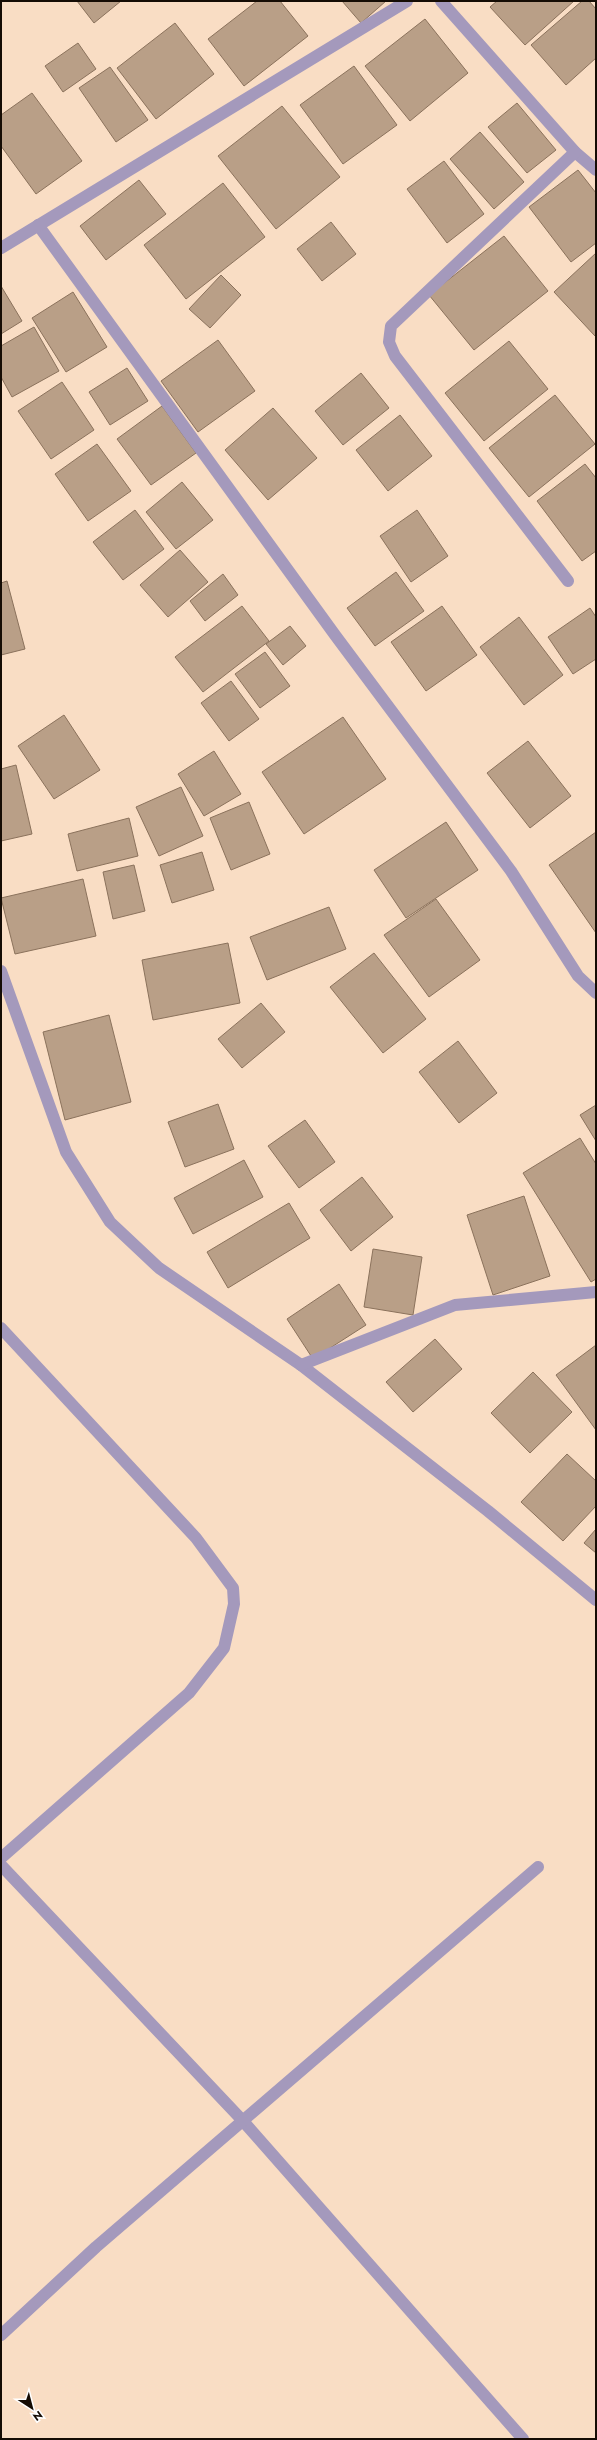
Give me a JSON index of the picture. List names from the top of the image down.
{
  "north": "bottom right"
}
